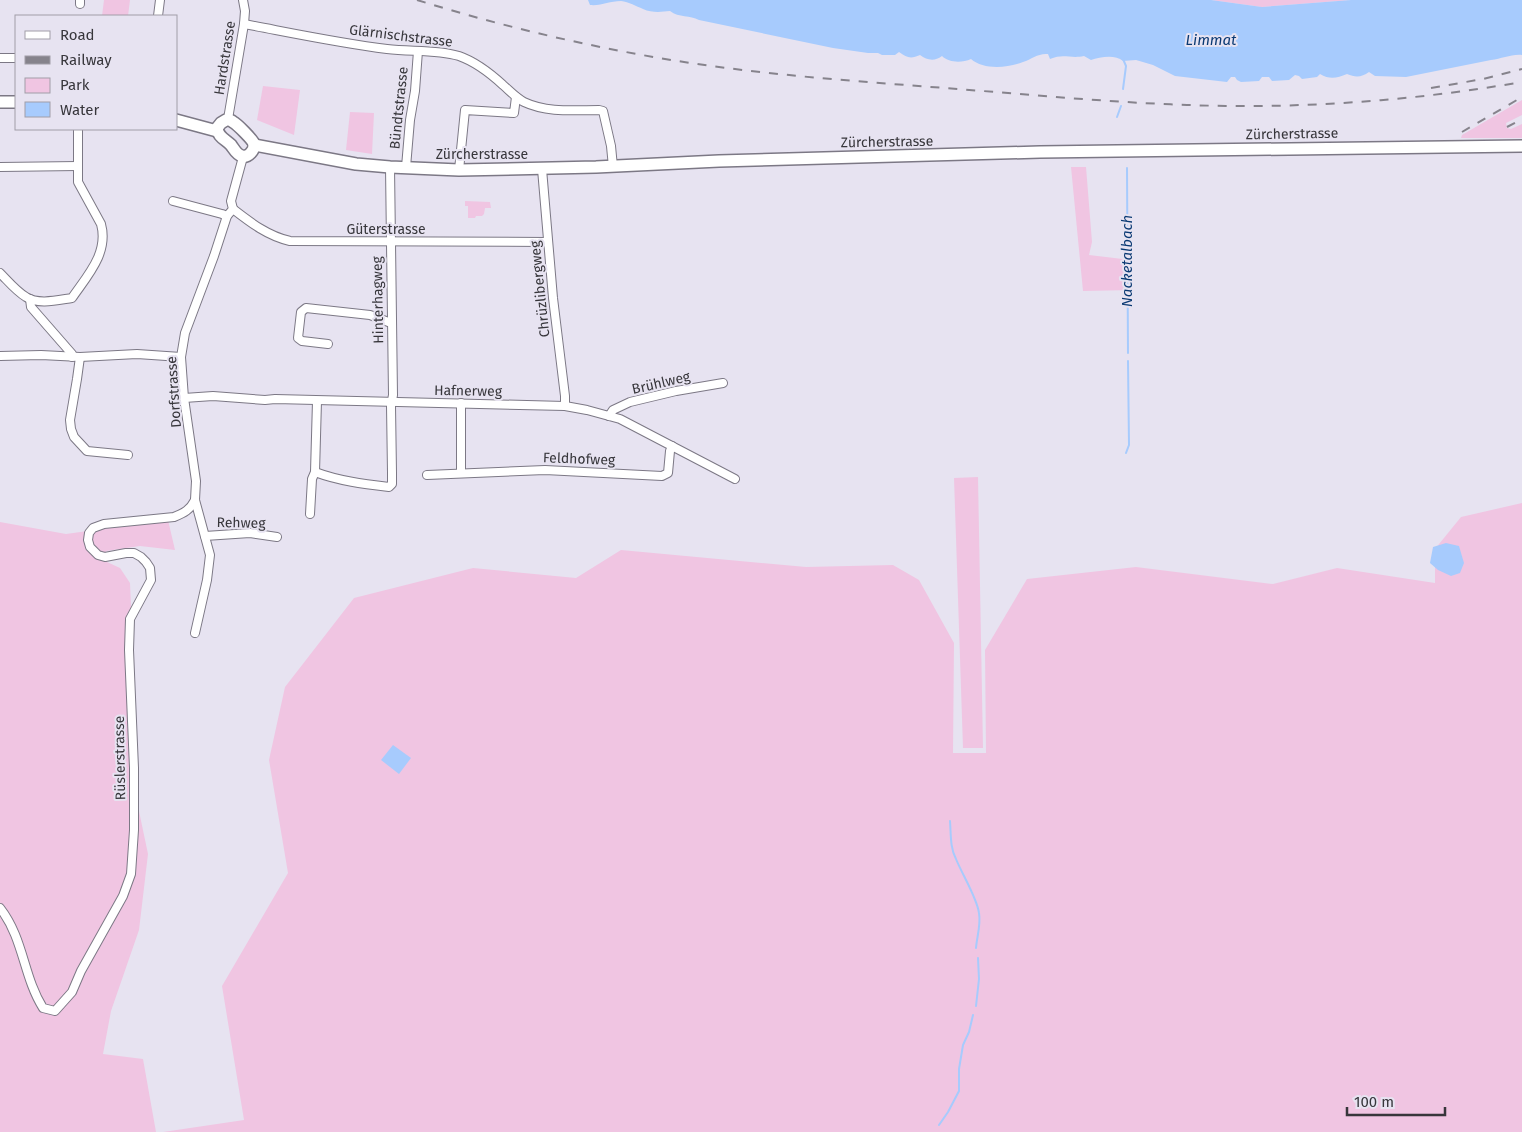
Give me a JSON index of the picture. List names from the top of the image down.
{
  "streets": {
    "main road": ["Zürcherstrasse"],
    "street": [
      "Glärnischstrasse",
      "Hardstrasse",
      "Bündtstrasse",
      "Güterstrasse",
      "Chrüzlibergweg",
      "Hinterhagweg",
      "Brühlweg",
      "Hafnerweg",
      "Dorfstrasse",
      "Feldhofweg",
      "Rehweg",
      "Rüslerstrasse"
    ]
  },
  "crossings": [
    ["Glärnischstrasse", "Hardstrasse"],
    ["Glärnischstrasse", "Bündtstrasse"],
    ["Glärnischstrasse", "Zürcherstrasse"],
    ["Bündtstrasse", "Zürcherstrasse"],
    ["Zürcherstrasse", "Chrüzlibergweg"],
    ["Zürcherstrasse", "Hinterhagweg"],
    ["Güterstrasse", "Chrüzlibergweg"],
    ["Güterstrasse", "Hinterhagweg"],
    ["Güterstrasse", "Dorfstrasse"],
    ["Chrüzlibergweg", "Hafnerweg"],
    ["Hinterhagweg", "Hafnerweg"],
    ["Brühlweg", "Hafnerweg"],
    ["Hafnerweg", "Dorfstrasse"],
    ["Hafnerweg", "Feldhofweg"],
    ["Dorfstrasse", "Rehweg"],
    ["Dorfstrasse", "Rüslerstrasse"]
  ],
  "water": ["Limmat", "Nacketalbach"],
  "legend": [
    "Road",
    "Railway",
    "Park",
    "Water"
  ],
  "scale_bar": "100 m"
}
